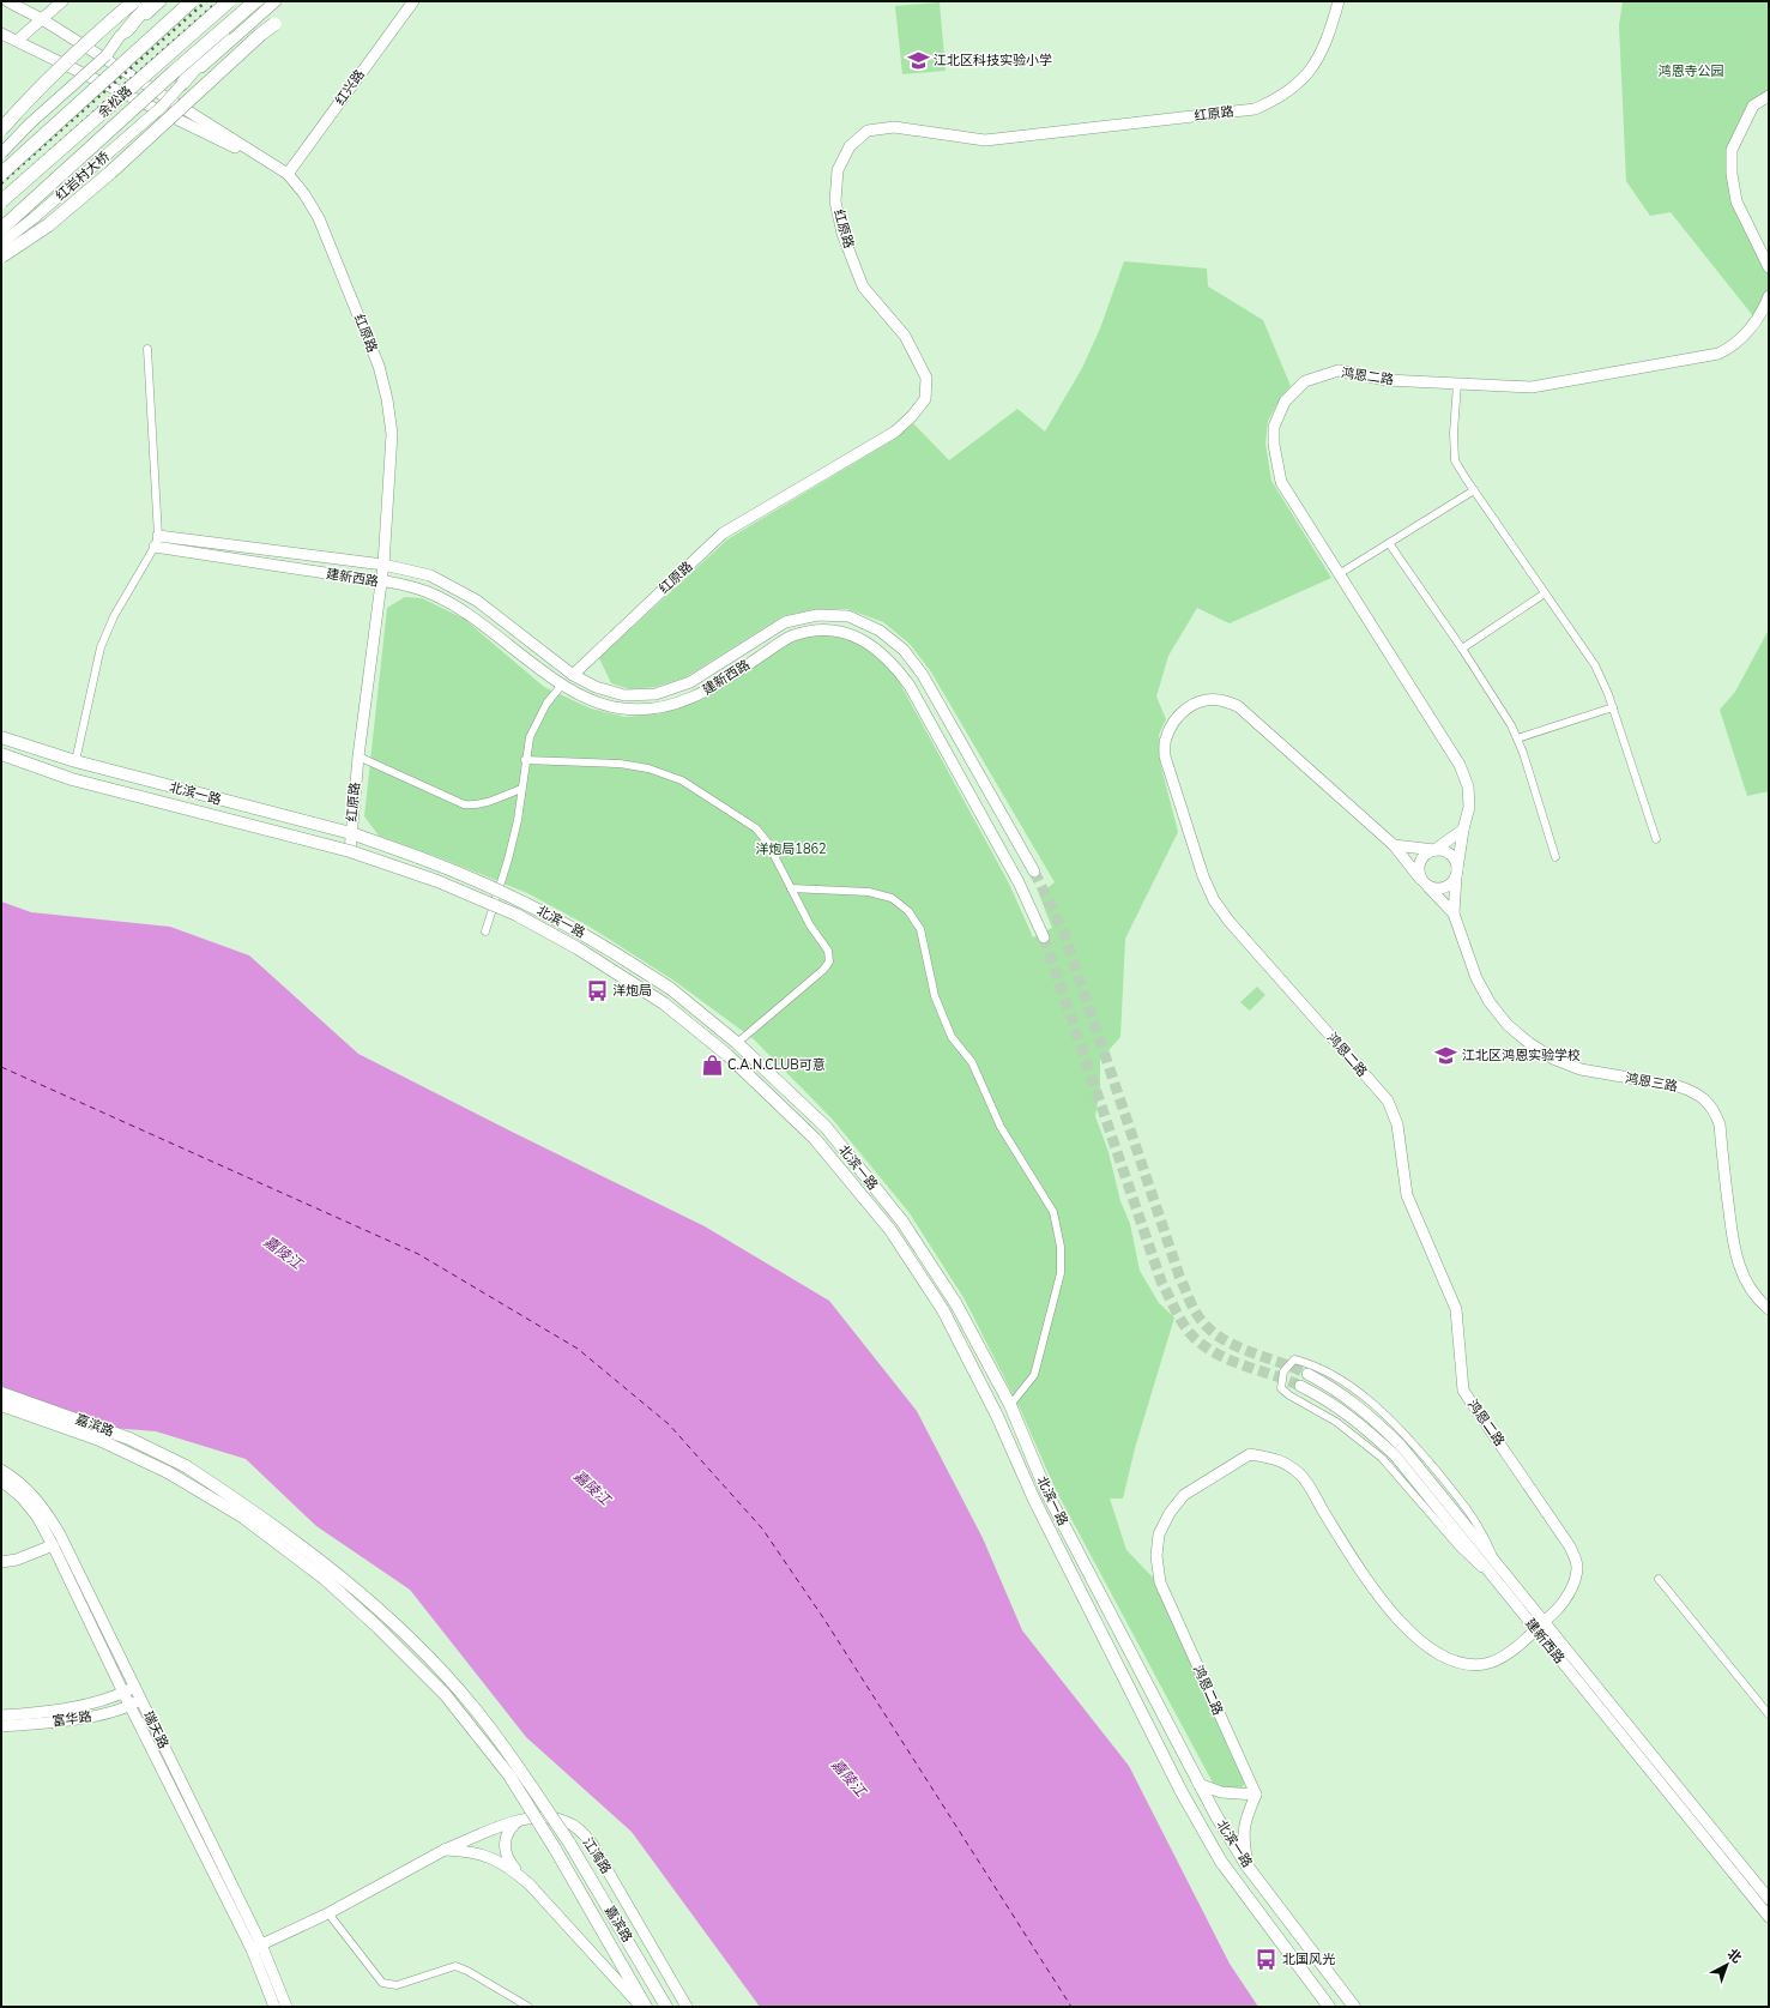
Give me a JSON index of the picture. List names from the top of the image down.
{
  "streets": {
    "highway": ["余松路"],
    "main road": ["北滨一路", "嘉滨路"],
    "street": [
      "红兴路",
      "红原路",
      "红岩村大桥",
      "鸿恩二路",
      "建新西路",
      "鸿恩三路",
      "富华路",
      "瑞天路",
      "江湾路"
    ]
  },
  "crossings": [
    ["红兴路", "红原路"],
    ["红原路", "建新西路"],
    ["红原路", "北滨一路"],
    ["鸿恩二路", "建新西路"],
    ["鸿恩二路", "鸿恩三路"],
    ["富华路", "瑞天路"],
    ["瑞天路", "江湾路"]
  ],
  "water": ["嘉陵江"],
  "parks": ["鸿恩寺公园", "洋炮局1862"],
  "places": {
    "school or university": ["江北区科技实验小学", "江北区鸿恩实验学校"],
    "bus stop": ["洋炮局", "北国风光"],
    "shop": ["C.A.N.CLUB可意"]
  },
  "north": "top right"
}
